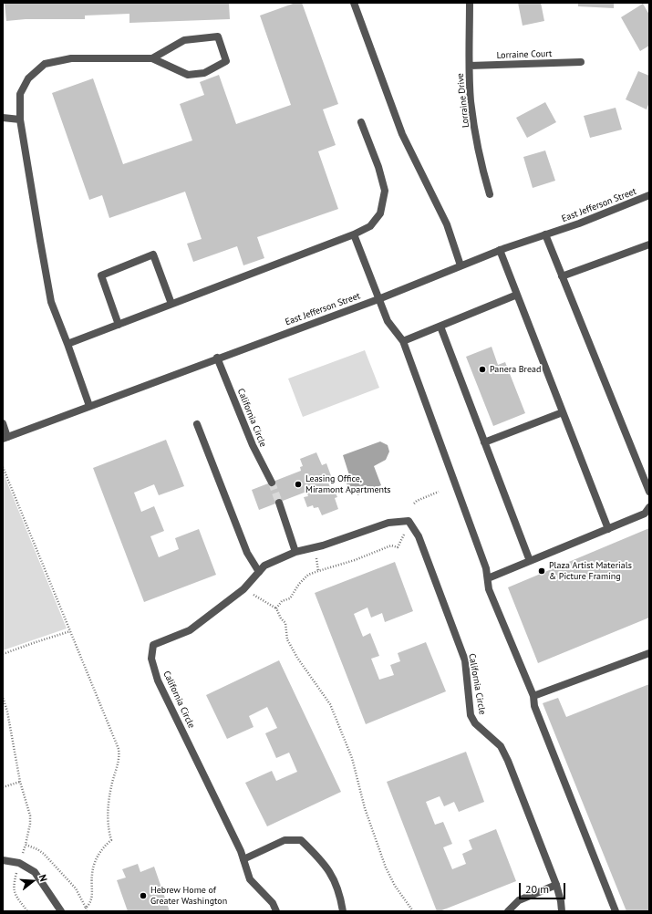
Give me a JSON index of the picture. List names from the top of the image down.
{
  "streets": {
    "street": [
      "Lorraine Court",
      "Lorraine Drive",
      "East Jefferson Street",
      "California Circle"
    ]
  },
  "crossings": [
    ["Lorraine Court", "Lorraine Drive"],
    ["East Jefferson Street", "California Circle"]
  ],
  "places": [
    "Panera Bread",
    "Leasing Office, Miramont Apartments",
    "Plaza Artist Materials & Picture Framing",
    "Hebrew Home of Greater Washington"
  ],
  "scale_bar": "20 m",
  "north": "right"
}
